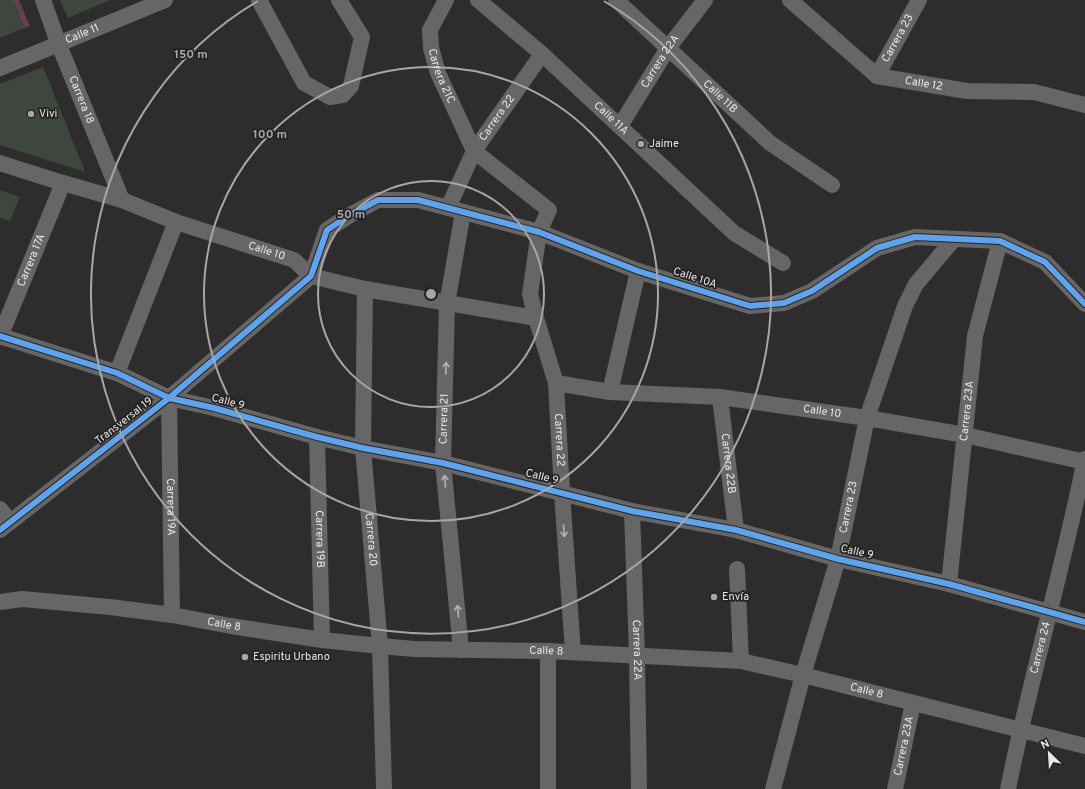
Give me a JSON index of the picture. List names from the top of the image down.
{
  "streets": {
    "street": [
      "Calle 11",
      "Carrera 23",
      "Carrera 22A",
      "Carrera 21C",
      "Calle 12",
      "Calle 11B",
      "Carrera 18",
      "Calle 11A",
      "Carrera 22",
      "Calle 10",
      "Carrera 17A",
      "Calle 10A",
      "Calle 9",
      "Carrera 23A",
      "Carrera 21",
      "Transversal 19",
      "Carrera 22B",
      "Carrera 19A",
      "Carrera 19B",
      "Carrera 20",
      "Calle 8",
      "Carrera 24"
    ]
  },
  "crossings": [
    ["Calle 11", "Carrera 18"],
    ["Carrera 23", "Calle 12"],
    ["Carrera 23", "Calle 10"],
    ["Carrera 23", "Calle 10A"],
    ["Carrera 23", "Calle 9"],
    ["Carrera 23", "Calle 8"],
    ["Carrera 22A", "Calle 11B"],
    ["Carrera 22A", "Calle 11A"],
    ["Carrera 22A", "Calle 9"],
    ["Carrera 22A", "Calle 8"],
    ["Carrera 21C", "Carrera 22"],
    ["Carrera 18", "Calle 10"],
    ["Calle 11A", "Carrera 22"],
    ["Carrera 22", "Calle 10"],
    ["Carrera 22", "Calle 10A"],
    ["Carrera 22", "Calle 9"],
    ["Carrera 22", "Carrera 21"],
    ["Carrera 22", "Calle 8"],
    ["Calle 10", "Carrera 17A"],
    ["Calle 10", "Calle 10A"],
    ["Calle 10", "Carrera 23A"],
    ["Calle 10", "Transversal 19"],
    ["Calle 10", "Carrera 22B"],
    ["Calle 10", "Carrera 24"],
    ["Carrera 17A", "Calle 9"],
    ["Calle 10A", "Carrera 23A"],
    ["Calle 10A", "Carrera 21"],
    ["Calle 10A", "Transversal 19"],
    ["Calle 9", "Carrera 23A"],
    ["Calle 9", "Carrera 21"],
    ["Calle 9", "Transversal 19"],
    ["Calle 9", "Carrera 22B"],
    ["Calle 9", "Carrera 19A"],
    ["Calle 9", "Carrera 19B"],
    ["Calle 9", "Carrera 20"],
    ["Calle 9", "Carrera 24"],
    ["Carrera 23A", "Calle 8"],
    ["Carrera 21", "Calle 8"],
    ["Transversal 19", "Carrera 19A"],
    ["Carrera 19A", "Calle 8"],
    ["Carrera 19B", "Calle 8"],
    ["Carrera 20", "Calle 8"],
    ["Calle 8", "Carrera 24"]
  ],
  "one_way": ["Carrera 21"],
  "places": [
    "Vivi",
    "Jaime",
    "Envía",
    "Espiritu Urbano"
  ],
  "north": "top left",
  "rings": ["150 m", "100 m", "50 m"]
}
